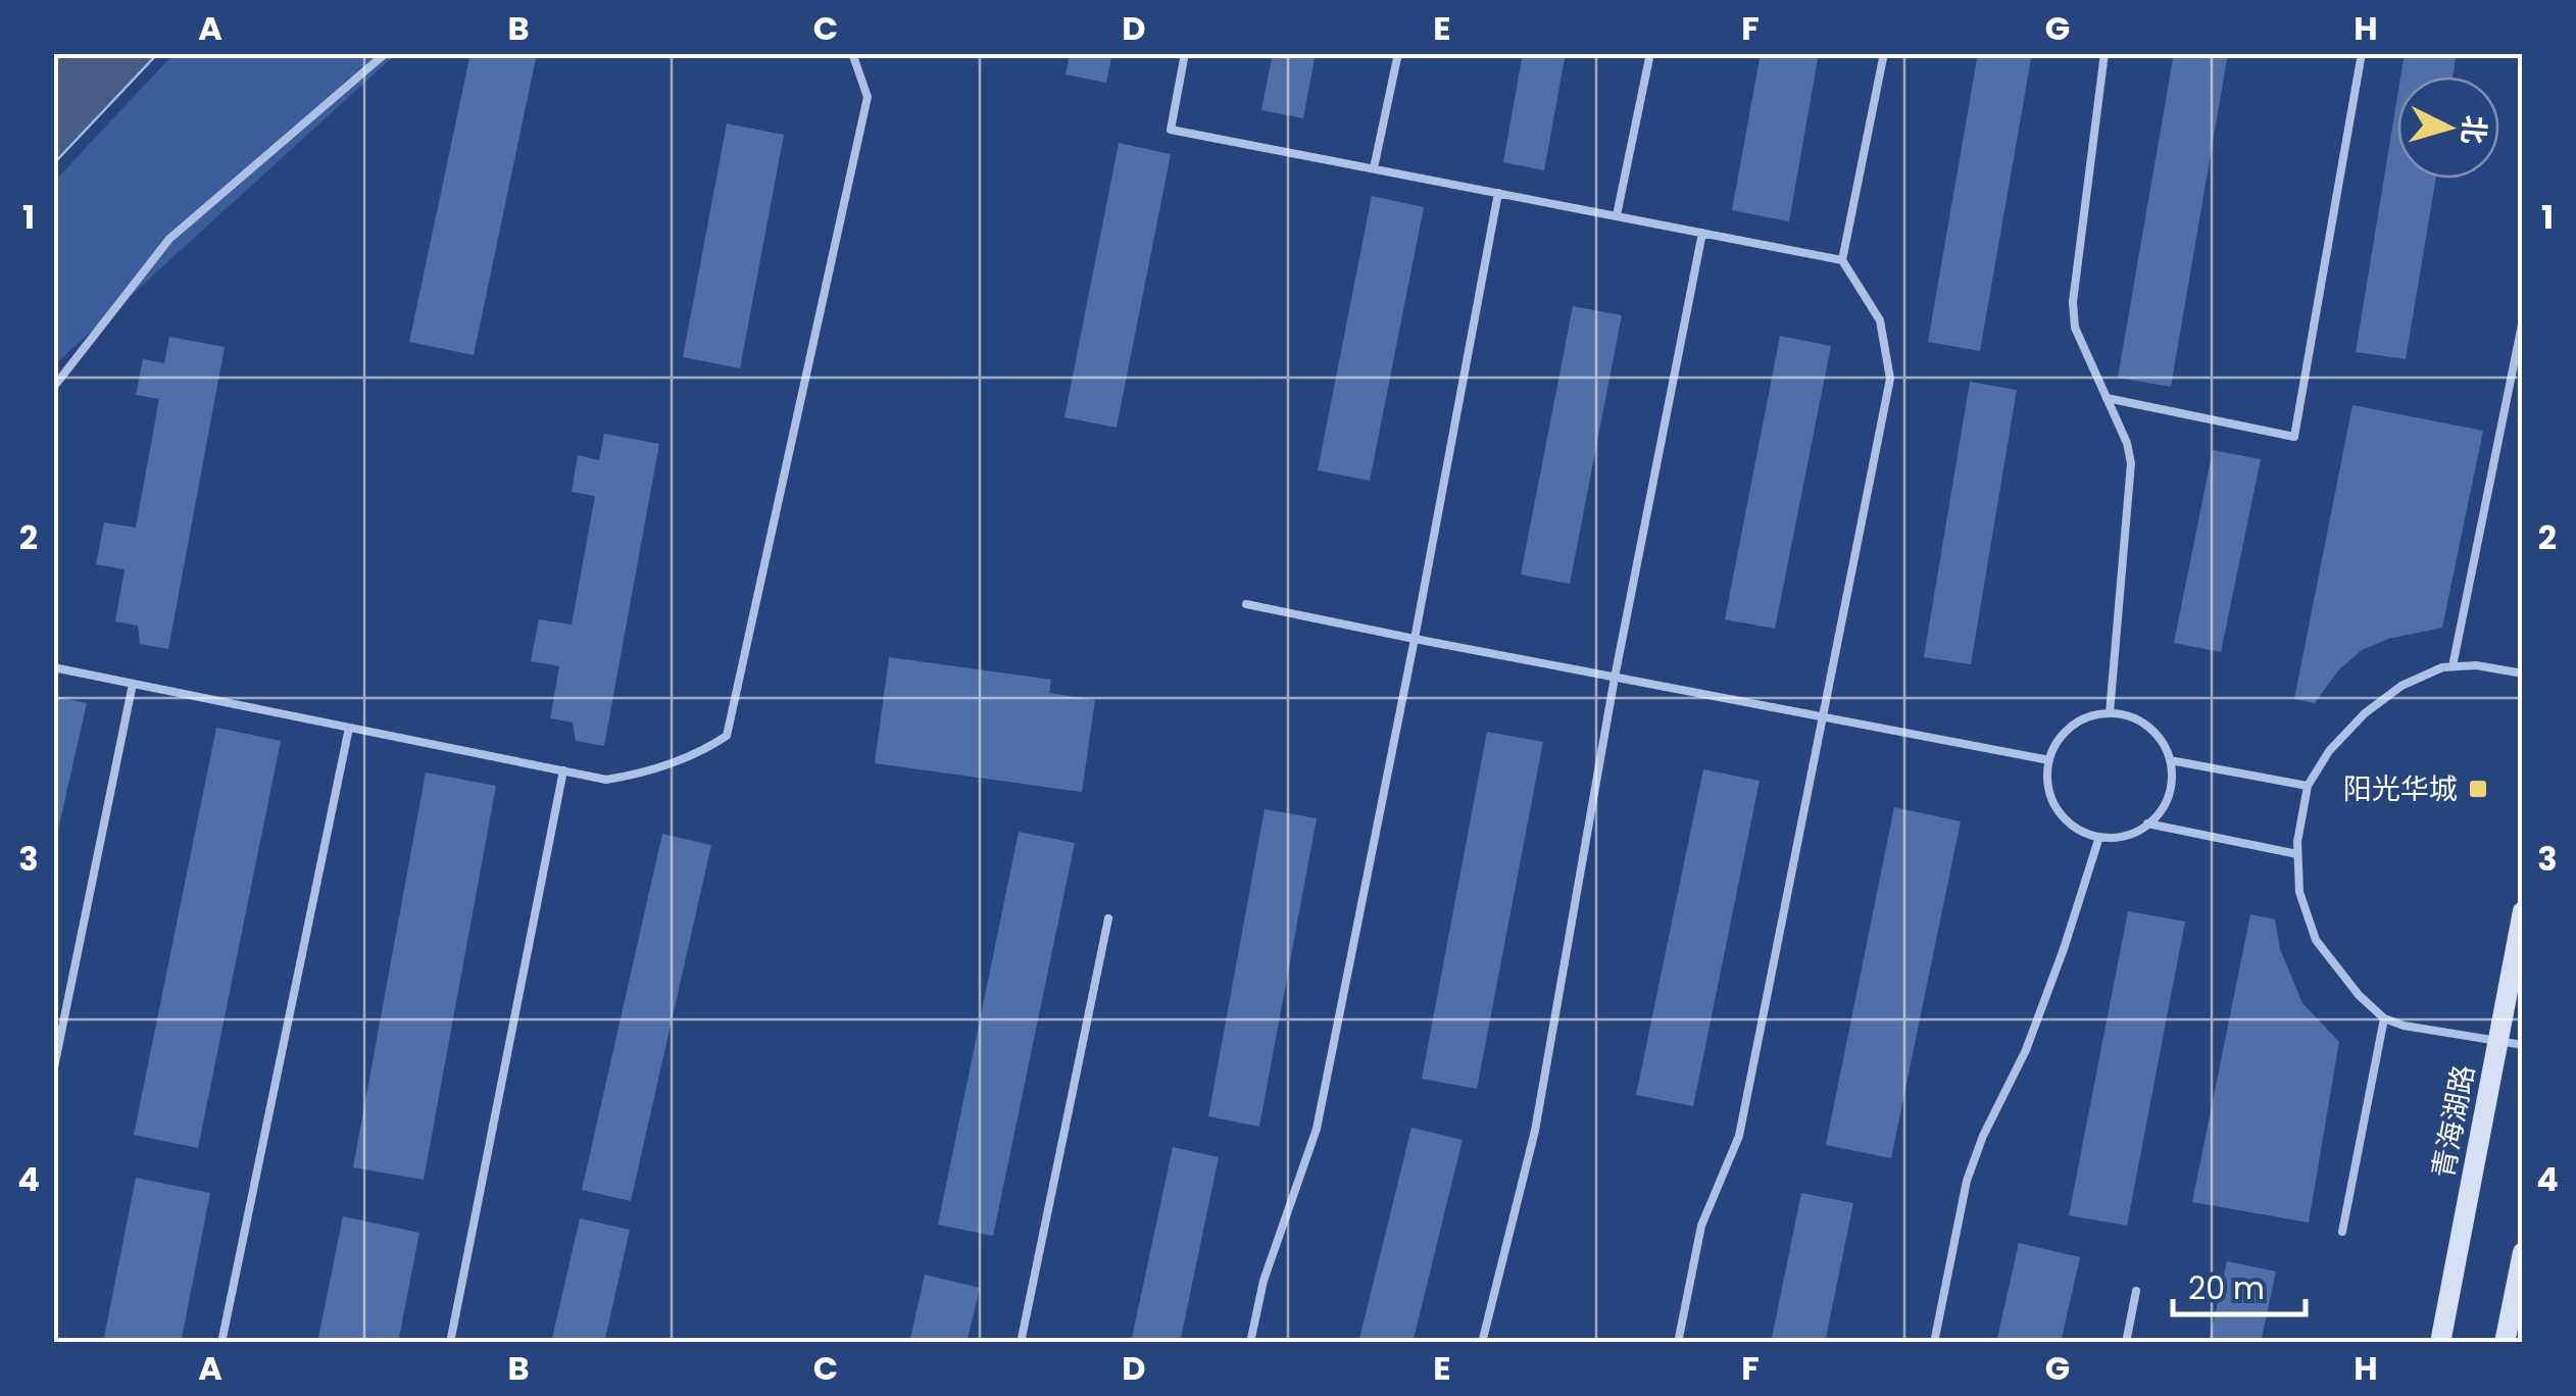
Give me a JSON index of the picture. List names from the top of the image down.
{
  "streets": {
    "main road": ["青海湖路"]
  },
  "places": {
    "transit": ["阳光华城"]
  },
  "scale_bar": "20 m",
  "north": "right",
  "grid": {
    "columns": [
      "A",
      "B",
      "C",
      "D",
      "E",
      "F",
      "G",
      "H"
    ],
    "rows": [
      "1",
      "2",
      "3",
      "4"
    ]
  }
}
